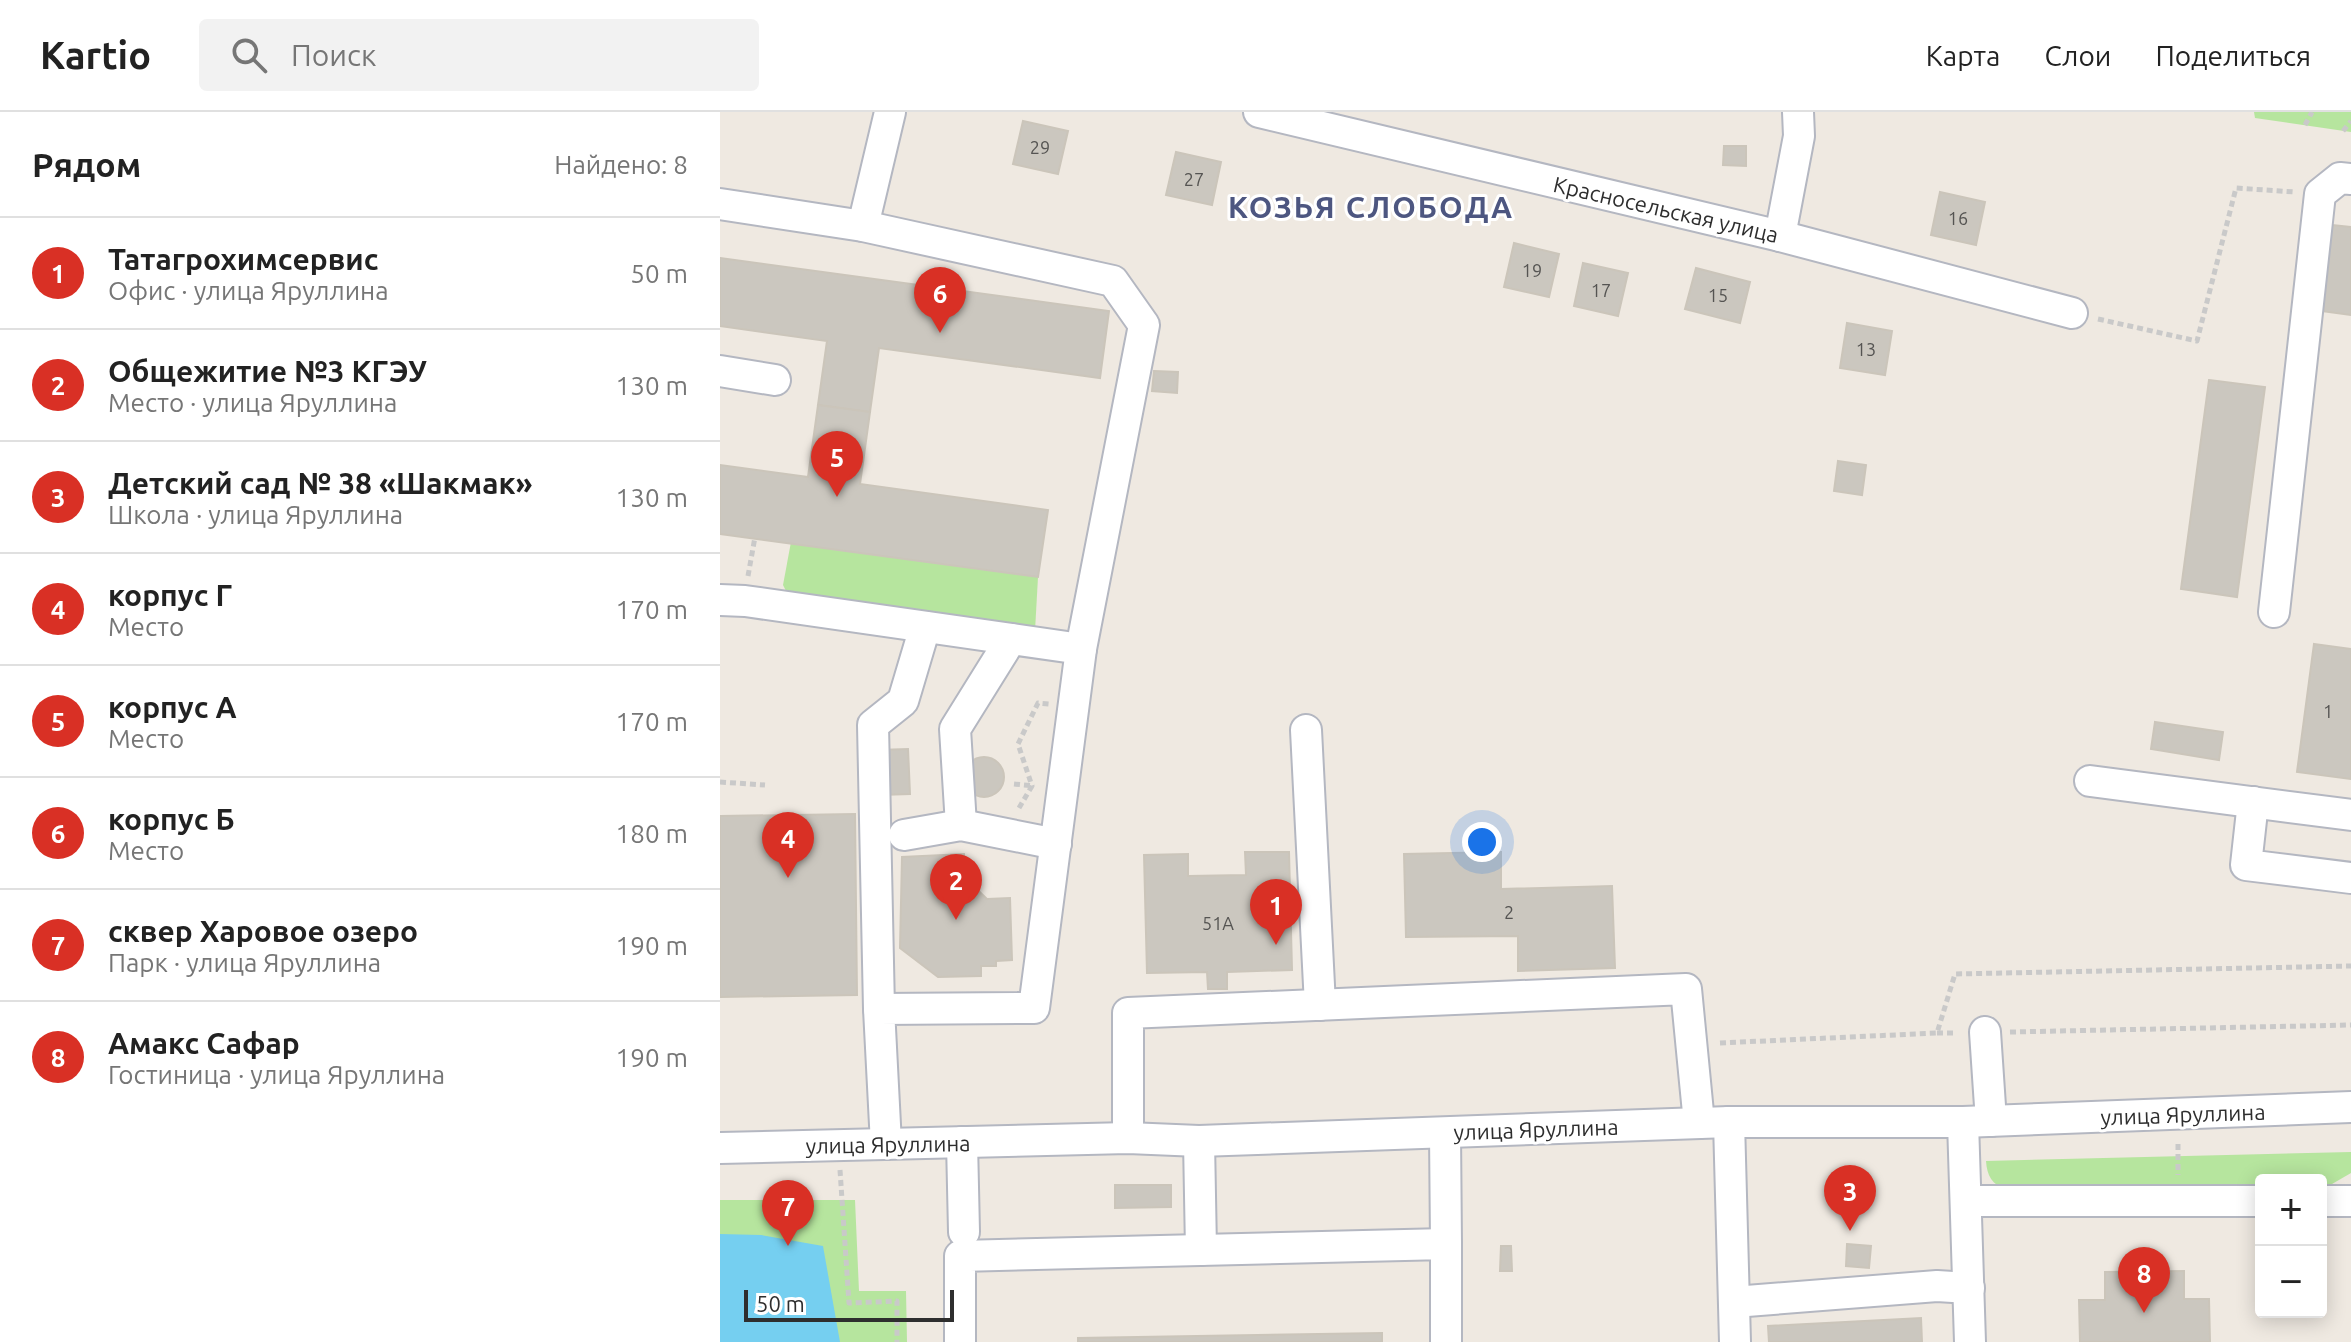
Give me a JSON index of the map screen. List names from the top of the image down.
{
  "streets": {
    "street": ["Красносельская улица", "улица Яруллина"]
  },
  "districts": ["КОЗЬЯ СЛОБОДА"],
  "house_numbers": [
    "29",
    "27",
    "16",
    "19",
    "17",
    "15",
    "13",
    "1",
    "2",
    "51А"
  ],
  "scale_bar": "50 m",
  "page": {
    "header": "Kartio",
    "search": "Поиск",
    "nav": ["Карта", "Слои", "Поделиться"],
    "heading": ["Рядом", "Найдено: 8"],
    "list": [
      {
        "mark": "1",
        "name": "Татагрохимсервис",
        "note": "Офис · улица Яруллина",
        "value": "50 m"
      },
      {
        "mark": "2",
        "name": "Общежитие №3 КГЭУ",
        "note": "Место · улица Яруллина",
        "value": "130 m"
      },
      {
        "mark": "3",
        "name": "Детский сад № 38 «Шакмак»",
        "note": "Школа · улица Яруллина",
        "value": "130 m"
      },
      {
        "mark": "4",
        "name": "корпус Г",
        "note": "Место",
        "value": "170 m"
      },
      {
        "mark": "5",
        "name": "корпус А",
        "note": "Место",
        "value": "170 m"
      },
      {
        "mark": "6",
        "name": "корпус Б",
        "note": "Место",
        "value": "180 m"
      },
      {
        "mark": "7",
        "name": "сквер Харовое озеро",
        "note": "Парк · улица Яруллина",
        "value": "190 m"
      },
      {
        "mark": "8",
        "name": "Амакс Сафар",
        "note": "Гостиница · улица Яруллина",
        "value": "190 m"
      }
    ],
    "pins": [
      "6",
      "5",
      "4",
      "2",
      "1",
      "3",
      "7",
      "8"
    ],
    "map_buttons": ["+", "−"],
    "scale": "50 m"
  }
}
